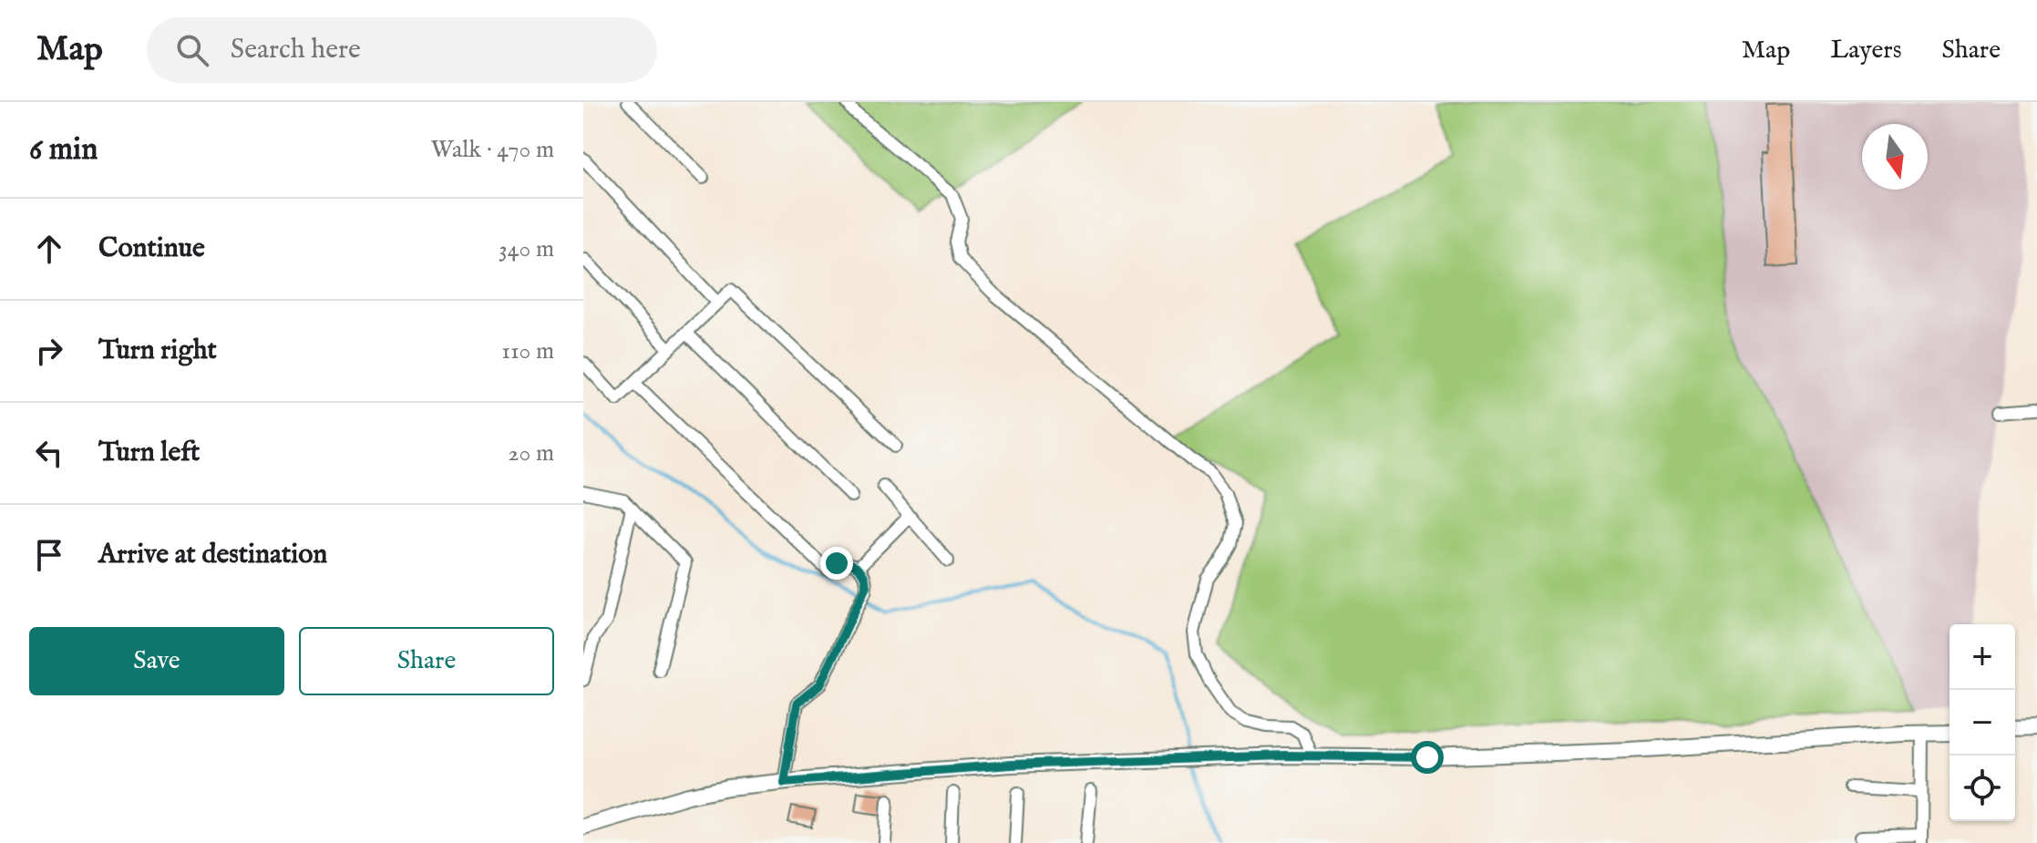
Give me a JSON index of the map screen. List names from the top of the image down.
{
  "north": "bottom",
  "page": {
    "header": "Map",
    "search": "Search here",
    "nav": ["Map", "Layers", "Share"],
    "heading": ["6 min", "Walk · 470 m"],
    "list": [
      ["Continue", "340 m"],
      ["Turn right", "110 m"],
      ["Turn left", "20 m"],
      "Arrive at destination"
    ],
    "buttons": ["Save", "Share"],
    "map_buttons": ["+", "−"]
  }
}
